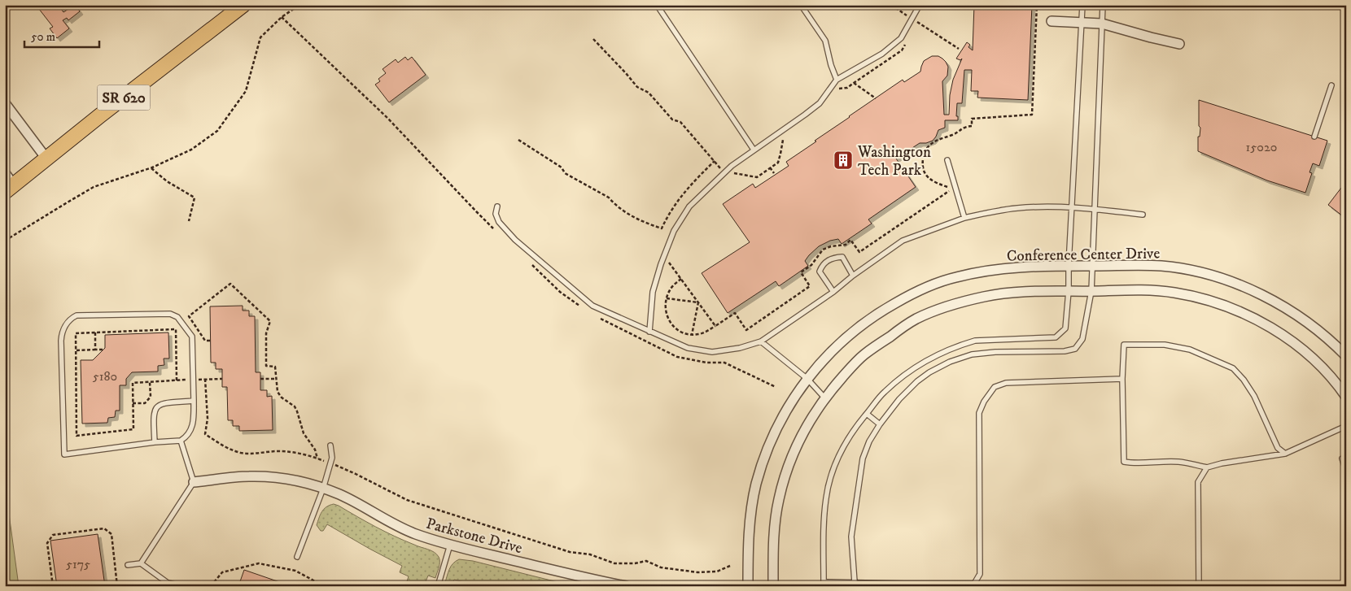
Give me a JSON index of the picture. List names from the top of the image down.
{
  "streets": {
    "main road": ["SR 620"],
    "street": ["Conference Center Drive", "Parkstone Drive"]
  },
  "places": {
    "building": ["Washington Tech Park"]
  },
  "house_numbers": ["15020", "5180", "5175"],
  "scale_bar": "50 m"
}
